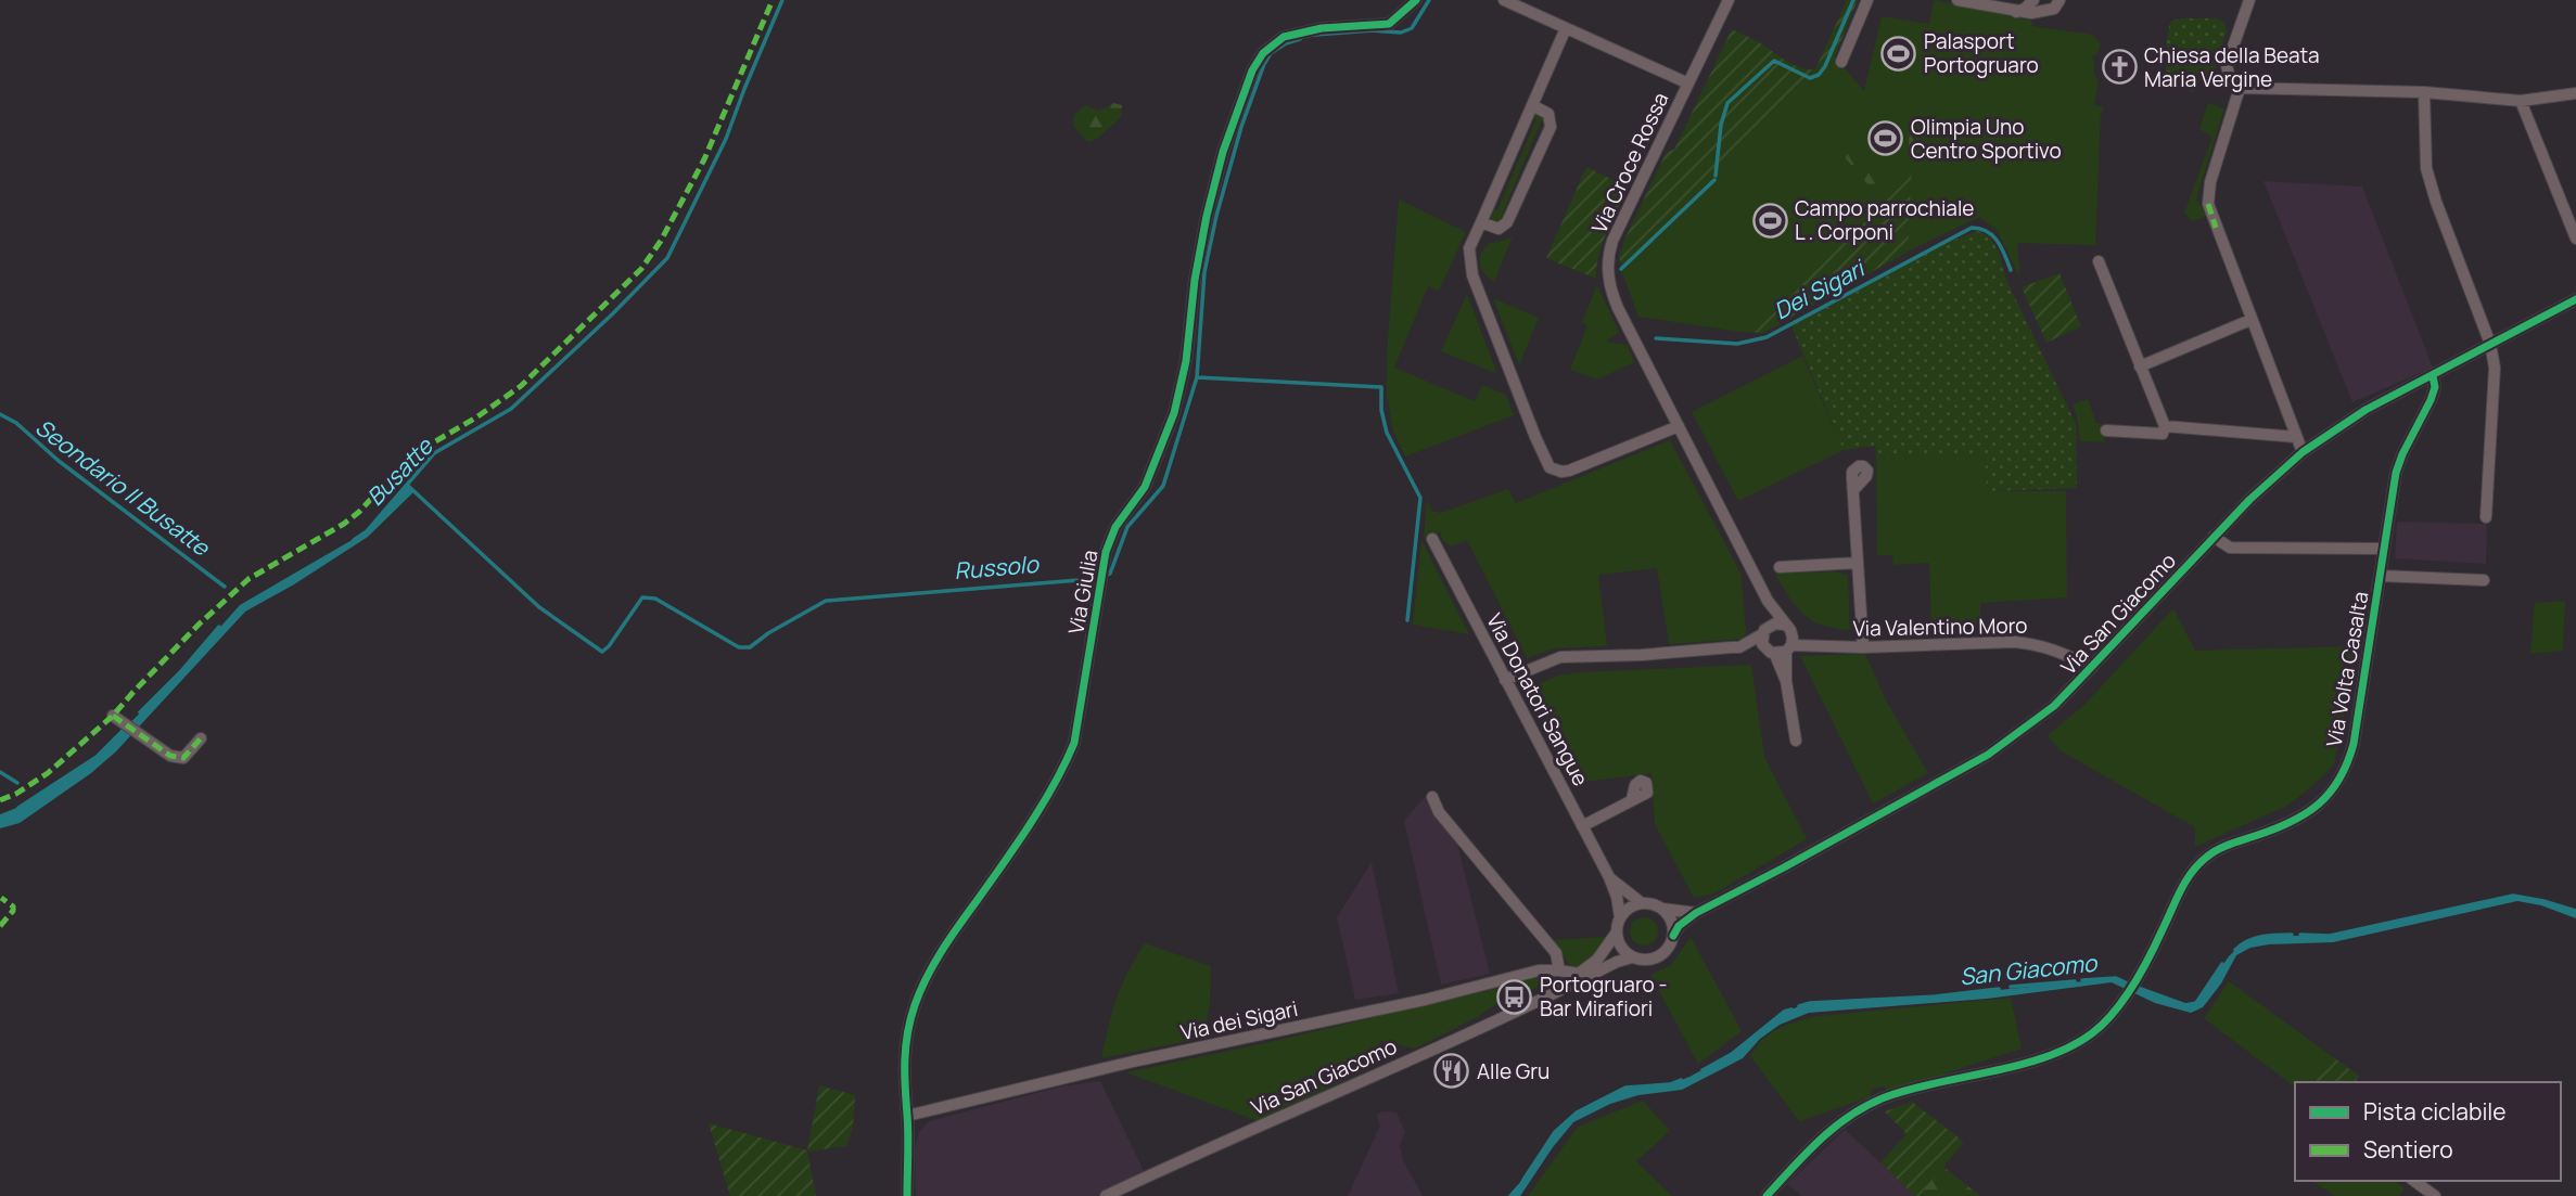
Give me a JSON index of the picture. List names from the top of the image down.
{
  "streets": {
    "street": [
      "Via Croce Rossa",
      "Via Giulia",
      "Via San Giacomo",
      "Via Valentino Moro",
      "Via Volta Casalta",
      "Via Donatori Sangue",
      "Via dei Sigari"
    ]
  },
  "crossings": [
    ["Via Croce Rossa", "Via Valentino Moro"],
    ["Via Giulia", "Via dei Sigari"],
    ["Via San Giacomo", "Via Valentino Moro"],
    ["Via San Giacomo", "Via Volta Casalta"],
    ["Via San Giacomo", "Via Donatori Sangue"],
    ["Via San Giacomo", "Via dei Sigari"],
    ["Via Valentino Moro", "Via Donatori Sangue"]
  ],
  "water": [
    "Dei Sigari",
    "Busatte",
    "Seondario II Busatte",
    "Russolo",
    "San Giacomo"
  ],
  "places": {
    "sports": ["Palasport Portogruaro", "Olimpia Uno Centro Sportivo", "Campo parrochiale L . Corponi"],
    "church": ["Chiesa della Beata Maria Vergine"],
    "bus stop": ["Portogruaro - Bar Mirafiori"],
    "restaurant": ["Alle Gru"]
  },
  "legend": ["Pista ciclabile", "Sentiero"]
}
